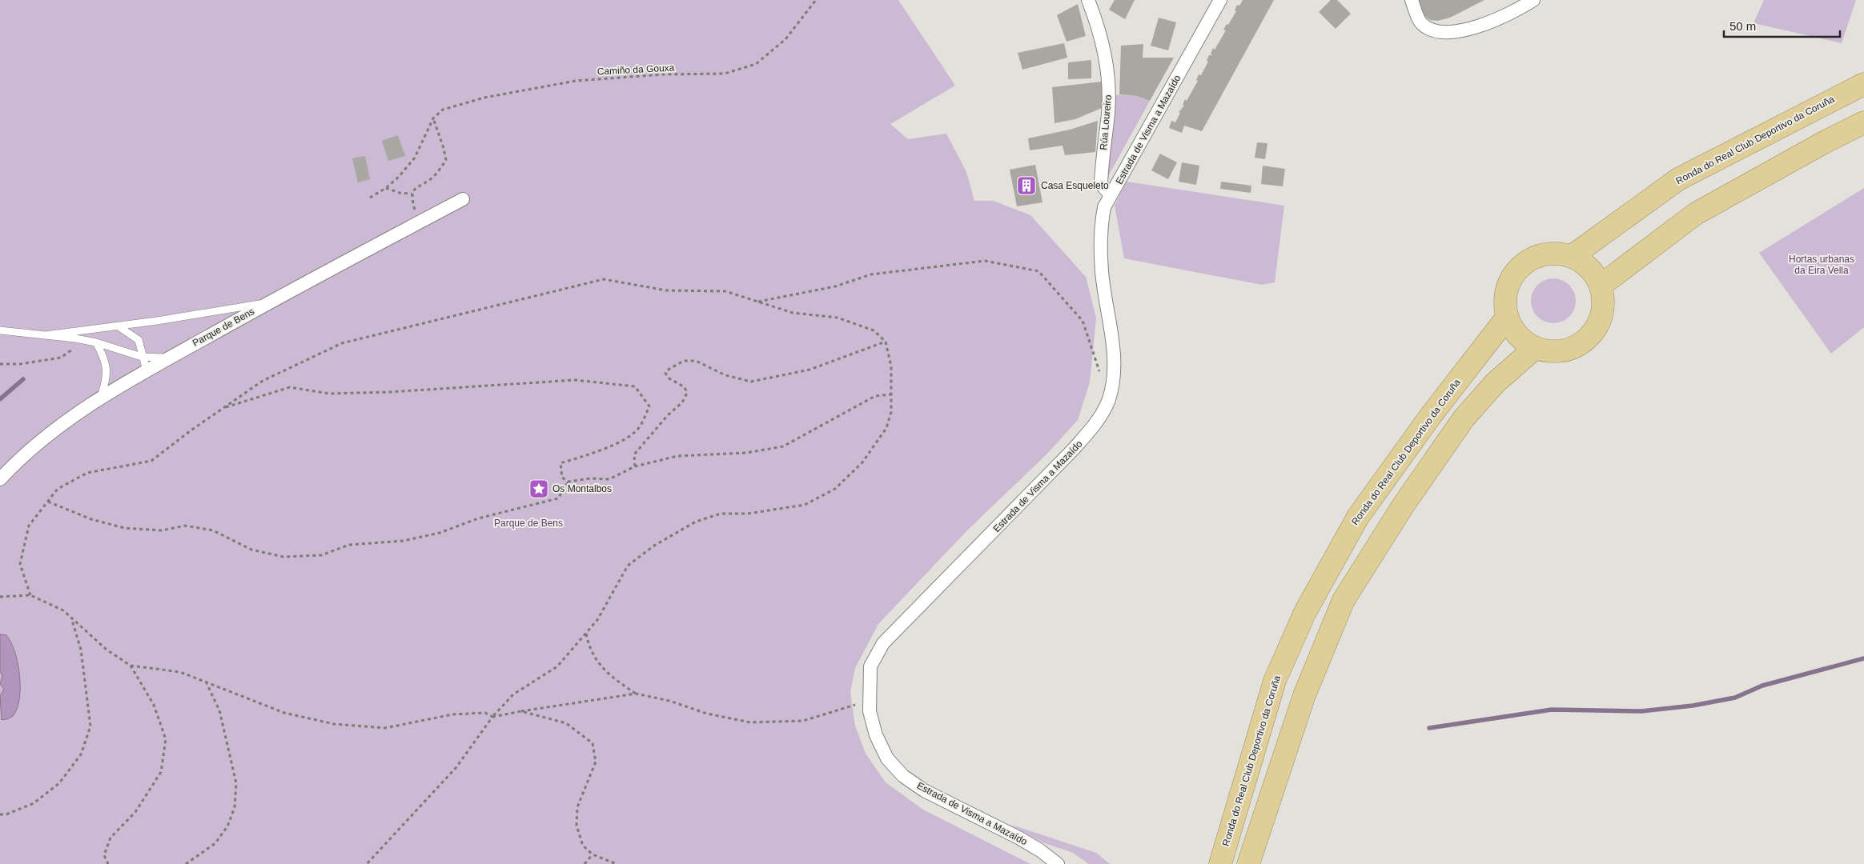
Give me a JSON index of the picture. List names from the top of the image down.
{
  "streets": {
    "highway": ["Ronda do Real Club Deportivo da Coruña"],
    "street": ["Rúa Loureiro", "Estrada de Visma a Mazaído", "Parque de Bens"],
    "path": ["Camiño da Gouxa"]
  },
  "crossings": [
    ["Rúa Loureiro", "Estrada de Visma a Mazaído"]
  ],
  "parks": ["Hortas urbanas da Eira Vella", "Parque de Bens"],
  "places": {
    "building": ["Casa Esqueleto"],
    "place": ["Os Montalbos"]
  },
  "scale_bar": "50 m"
}
